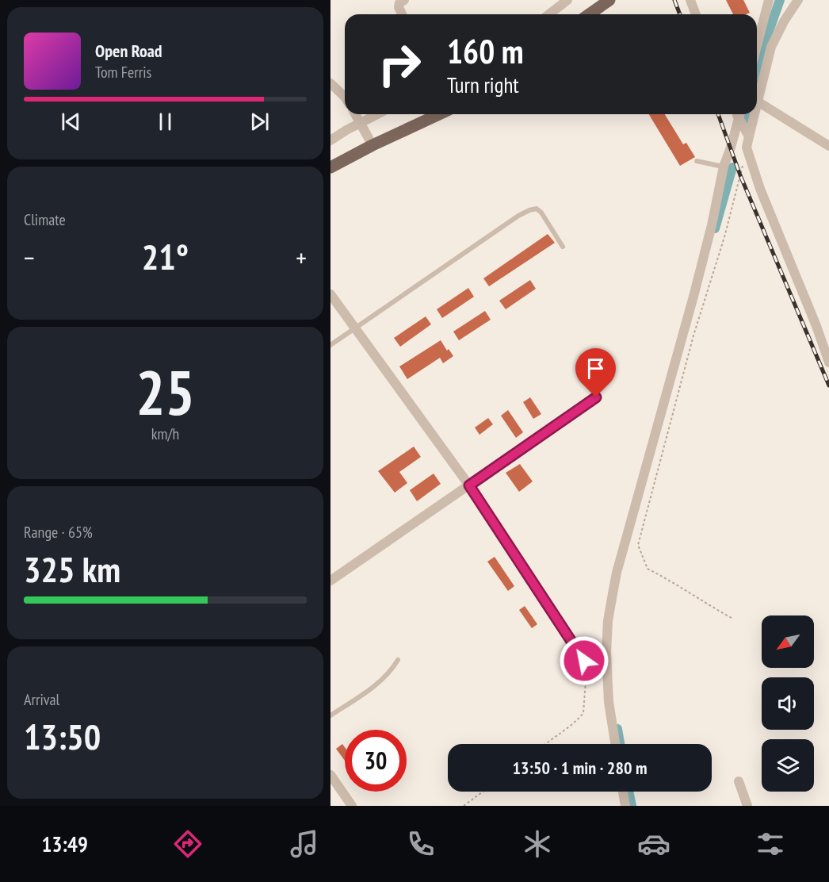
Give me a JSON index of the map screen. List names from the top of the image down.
{
  "north": "bottom left",
  "page": {
    "turn": ["160 m", "Turn right"],
    "song": ["Open Road", "Tom Ferris"],
    "tile": [
      "Climate",
      ["25", "km/h"],
      ["Range · 65%", "325 km"],
      ["Arrival", "13:50"]
    ],
    "heat": ["−", "21°", "+"],
    "limit": "30",
    "trip": "13:50 · 1 min · 280 m",
    "tabs": "13:49"
  }
}
